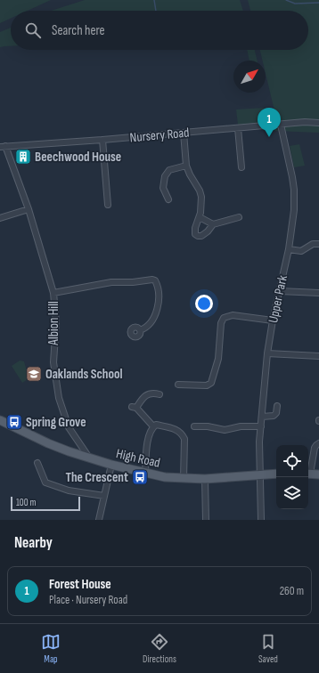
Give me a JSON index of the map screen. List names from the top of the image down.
{
  "streets": {
    "main road": ["High Road"],
    "street": ["Nursery Road", "Upper Park", "Albion Hill"]
  },
  "crossings": [
    ["Nursery Road", "Upper Park"],
    ["Nursery Road", "Albion Hill"],
    ["Upper Park", "High Road"],
    ["Albion Hill", "High Road"]
  ],
  "places": {
    "building": ["Beechwood House"],
    "school or university": ["Oaklands School"],
    "bus stop": ["Spring Grove", "The Crescent"]
  },
  "scale_bar": "100 m",
  "north": "top right",
  "page": {
    "search": "Search here",
    "pins": "1",
    "scale": "100 m",
    "heading": "Nearby",
    "list": [
      {
        "mark": "1",
        "name": "Forest House",
        "note": "Place · Nursery Road",
        "value": "260 m"
      }
    ],
    "nav": ["Map", "Directions", "Saved"]
  }
}
